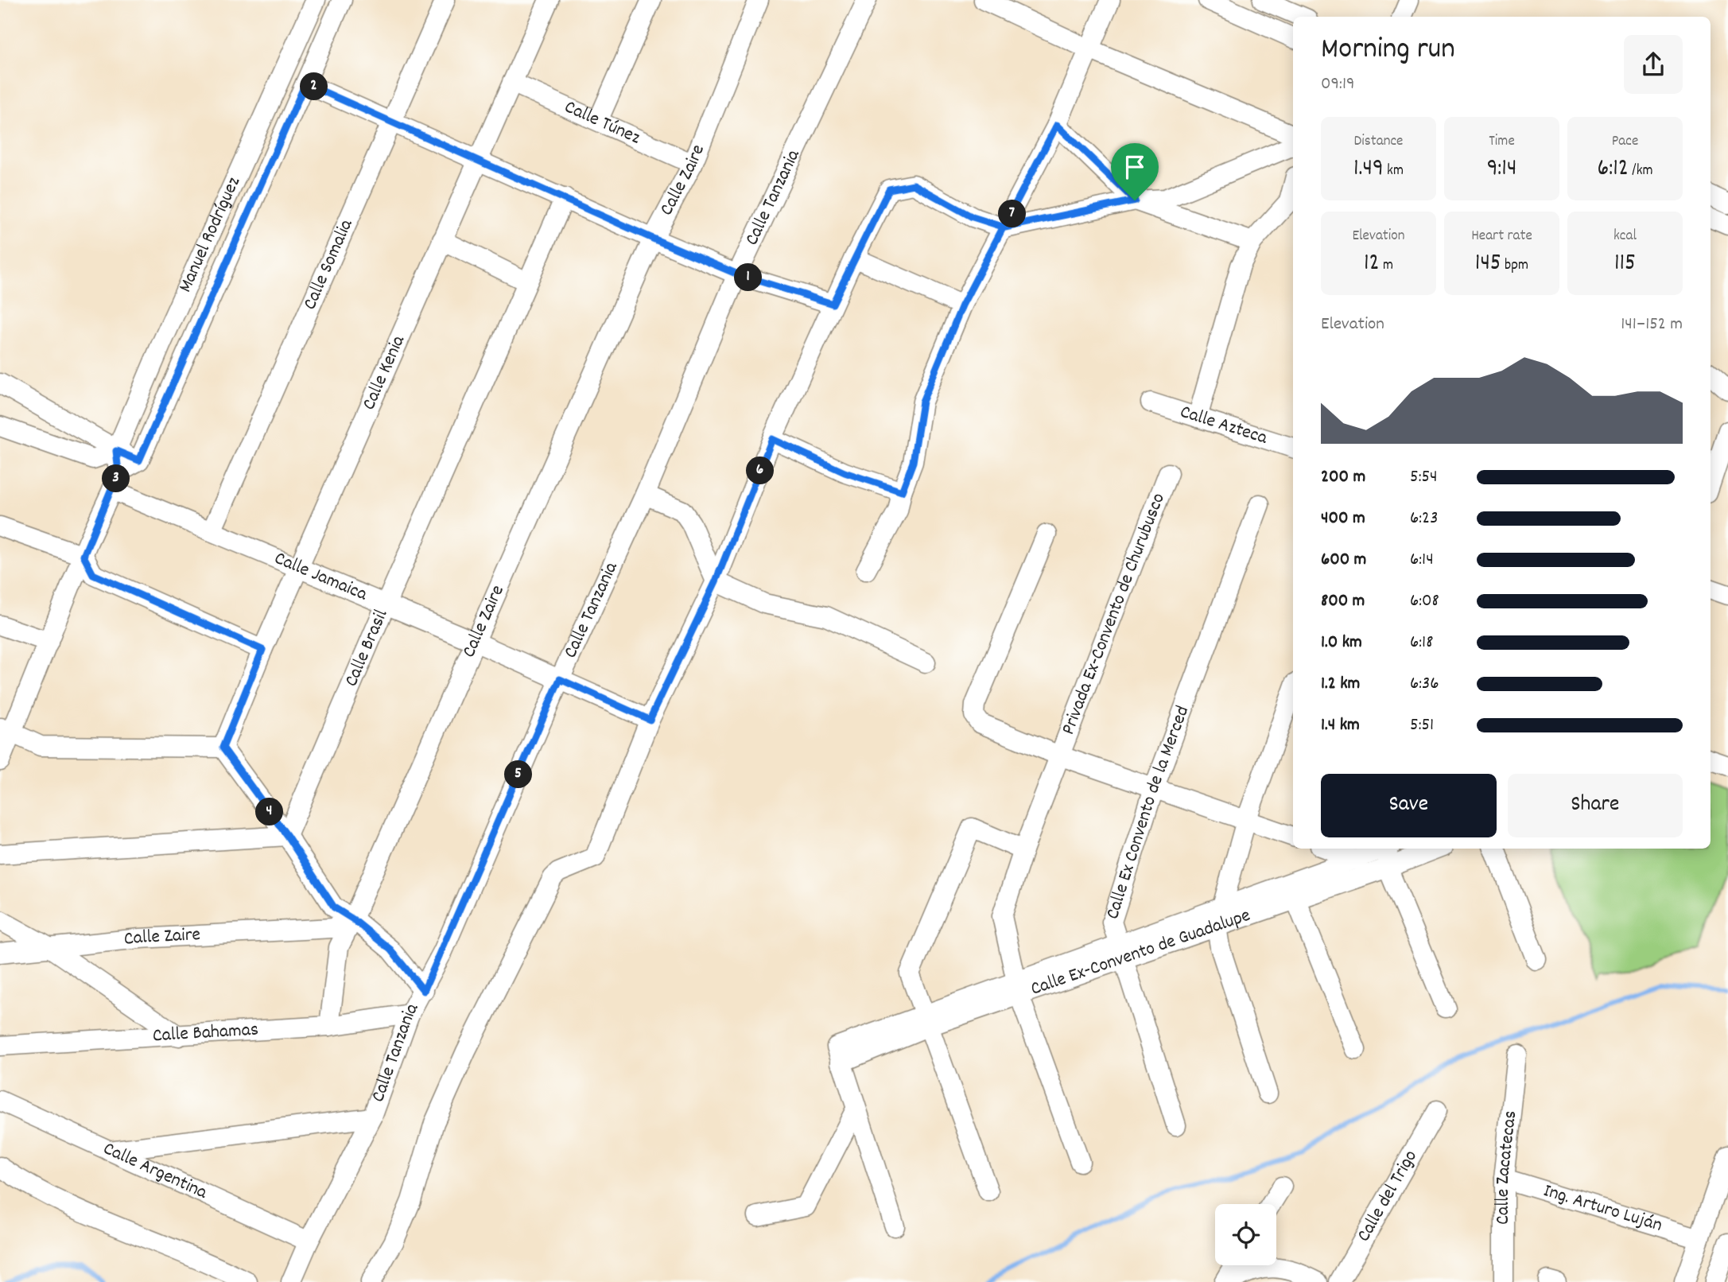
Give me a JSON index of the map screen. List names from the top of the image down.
{
  "streets": {
    "street": [
      "Calle Túnez",
      "Calle Zaire",
      "Calle Tanzania",
      "Manuel Rodríguez",
      "Calle Somalia",
      "Calle Kenia",
      "Calle Azteca",
      "Calle Jamaica",
      "Privada Ex-Convento de Churubusco",
      "Calle Brasil",
      "Calle Ex Convento de la Merced",
      "Calle Ex-Convento de Guadalupe",
      "Calle Bahamas",
      "Calle Zacatecas",
      "Calle Argentina",
      "Calle del Trigo",
      "Ing. Arturo Luján"
    ]
  },
  "crossings": [
    ["Calle Túnez", "Calle Zaire"],
    ["Calle Túnez", "Calle Kenia"],
    ["Calle Zaire", "Calle Jamaica"],
    ["Calle Tanzania", "Calle Jamaica"],
    ["Calle Tanzania", "Calle Bahamas"],
    ["Calle Tanzania", "Calle Argentina"],
    ["Manuel Rodríguez", "Calle Jamaica"],
    ["Calle Somalia", "Calle Jamaica"],
    ["Calle Kenia", "Calle Jamaica"],
    ["Calle Jamaica", "Calle Brasil"],
    ["Privada Ex-Convento de Churubusco", "Calle Ex-Convento de Guadalupe"],
    ["Calle Ex Convento de la Merced", "Calle Ex-Convento de Guadalupe"],
    ["Calle Zacatecas", "Ing. Arturo Luján"]
  ],
  "page": {
    "heading": ["Morning run", "09:19"],
    "pins": [
      "2",
      "7",
      "1",
      "6",
      "3",
      "5",
      "4"
    ],
    "stats": [
      ["Distance", "1.49 km"],
      ["Time", "9:14"],
      ["Pace", "6:12 /km"],
      ["Elevation", "12 m"],
      ["Heart rate", "145 bpm"],
      ["kcal", "115"]
    ],
    "chart": ["Elevation", "141–152 m"],
    "list": [
      {
        "name": "200 m",
        "note": "5:54"
      },
      {
        "name": "400 m",
        "note": "6:23"
      },
      {
        "name": "600 m",
        "note": "6:14"
      },
      {
        "name": "800 m",
        "note": "6:08"
      },
      {
        "name": "1.0 km",
        "note": "6:18"
      },
      {
        "name": "1.2 km",
        "note": "6:36"
      },
      {
        "name": "1.4 km",
        "note": "5:51"
      }
    ],
    "buttons": ["Save", "Share"]
  }
}
